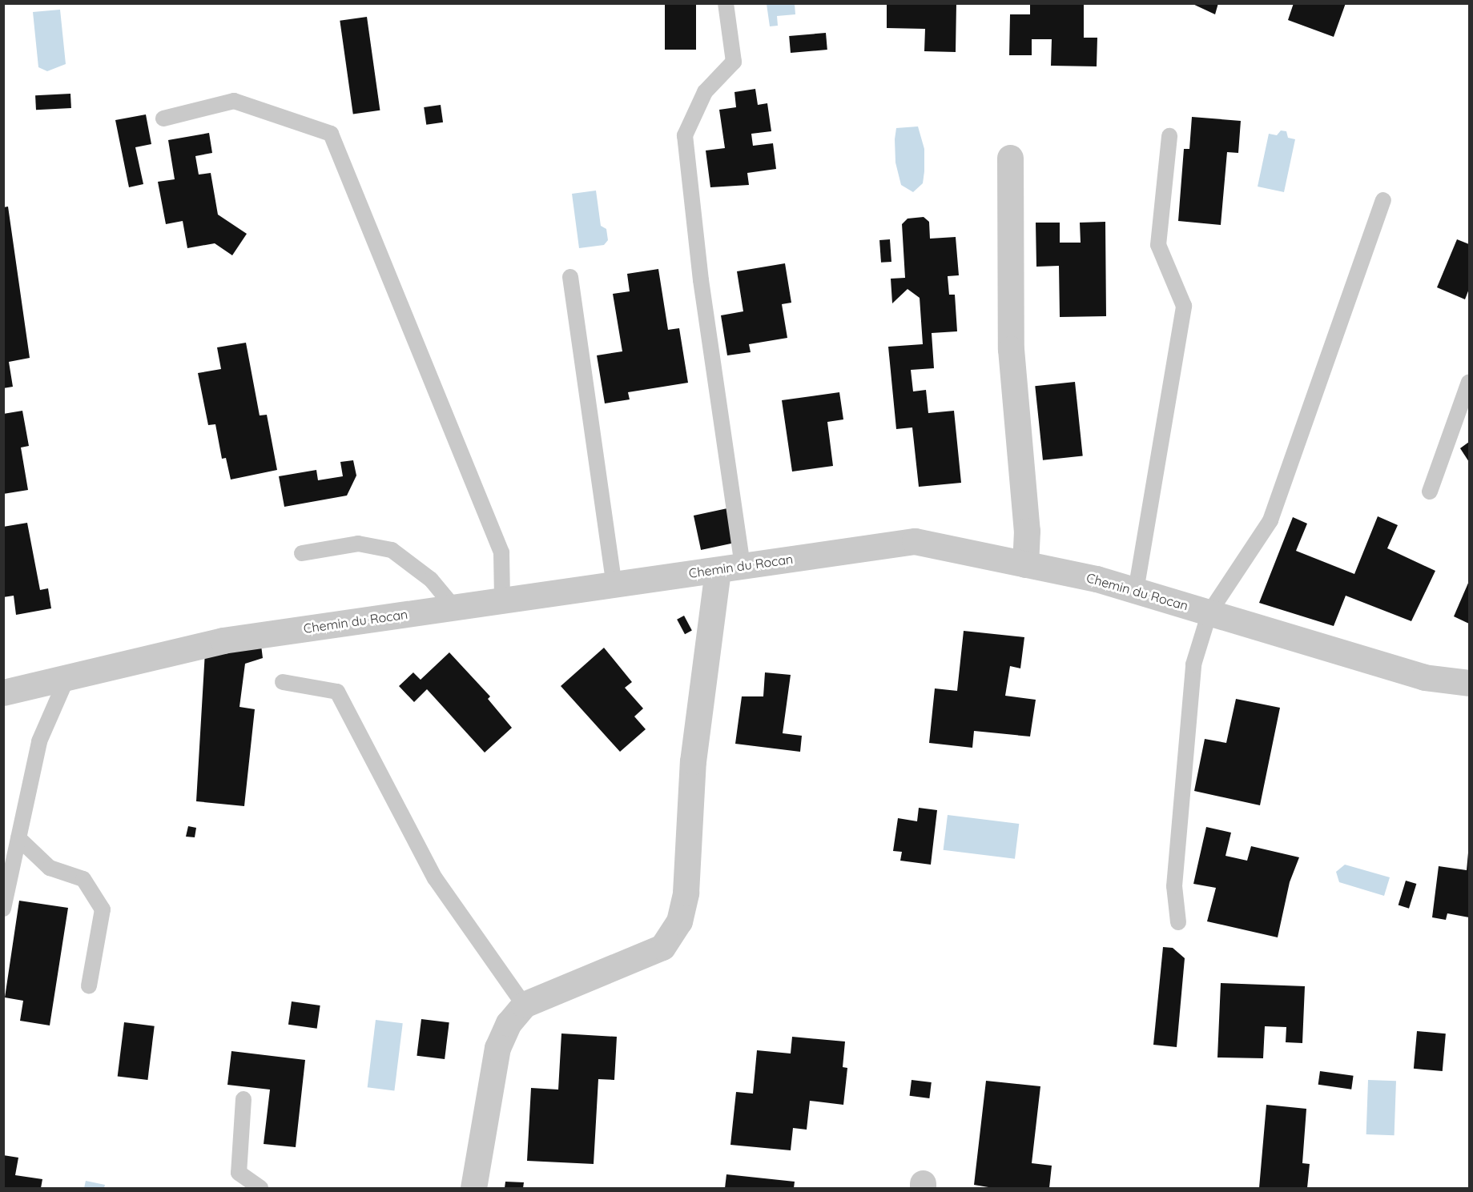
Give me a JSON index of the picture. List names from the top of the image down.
{
  "streets": {
    "street": ["Chemin du Rocan"]
  }
}
